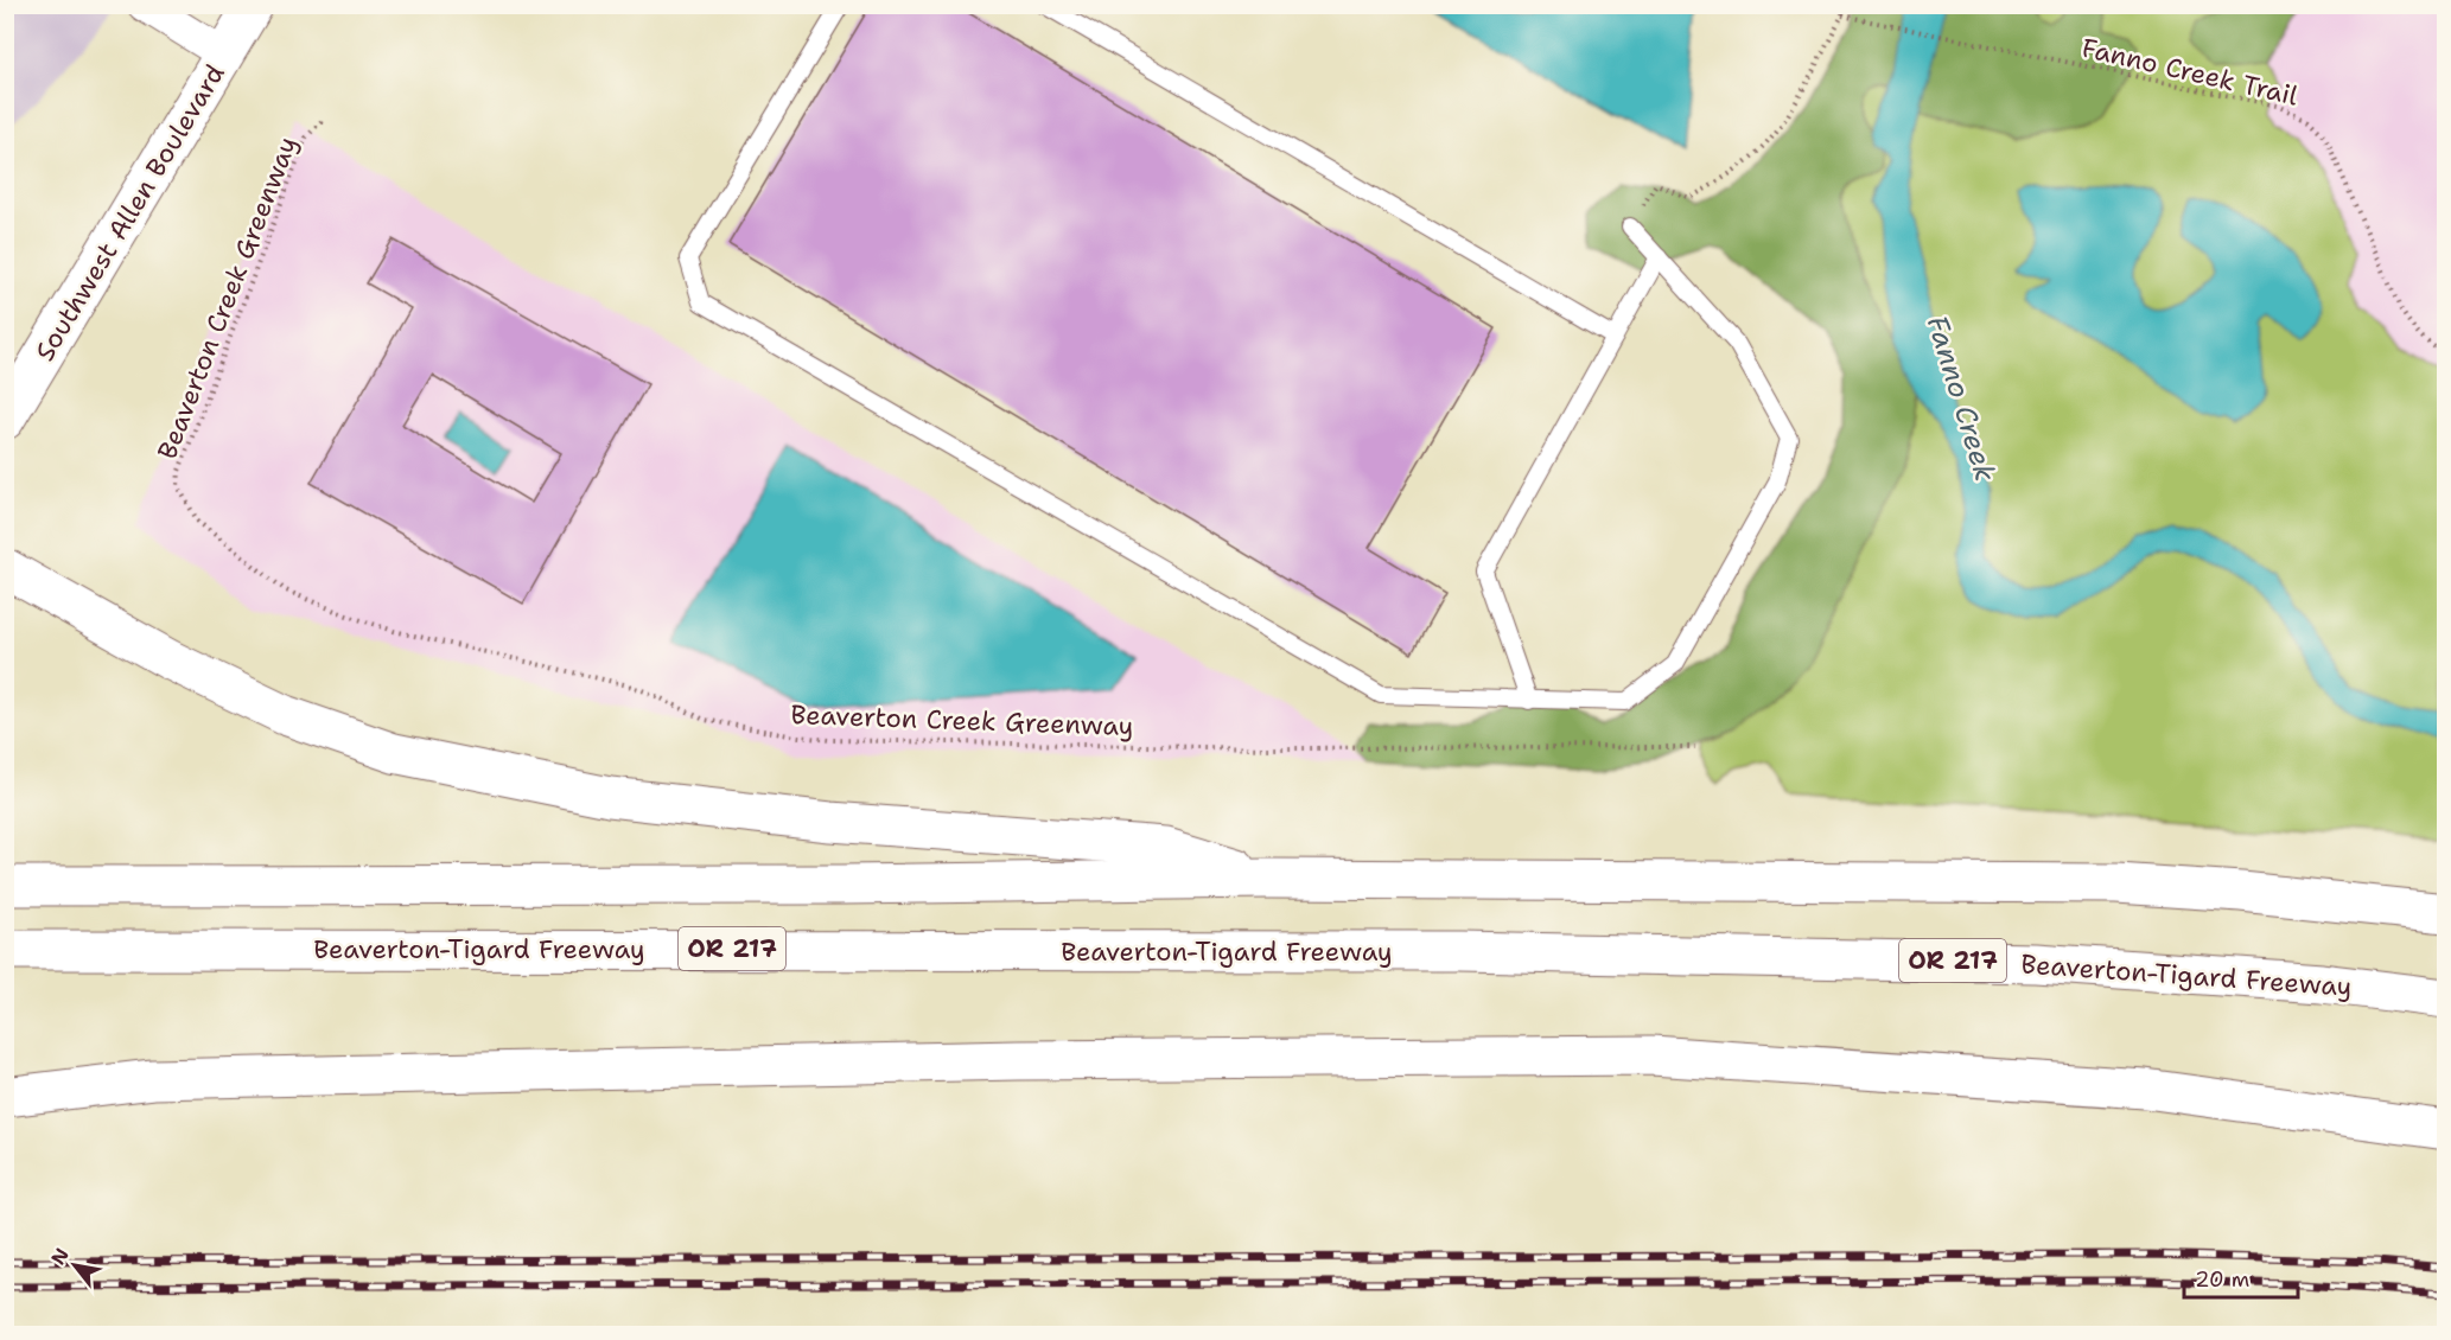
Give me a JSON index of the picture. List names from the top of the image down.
{
  "streets": {
    "main road": ["Southwest Allen Boulevard", "Beaverton-Tigard Freeway", "OR 217"],
    "path": ["Fanno Creek Trail", "Beaverton Creek Greenway"]
  },
  "water": ["Fanno Creek"],
  "scale_bar": "20 m",
  "north": "top left"
}
